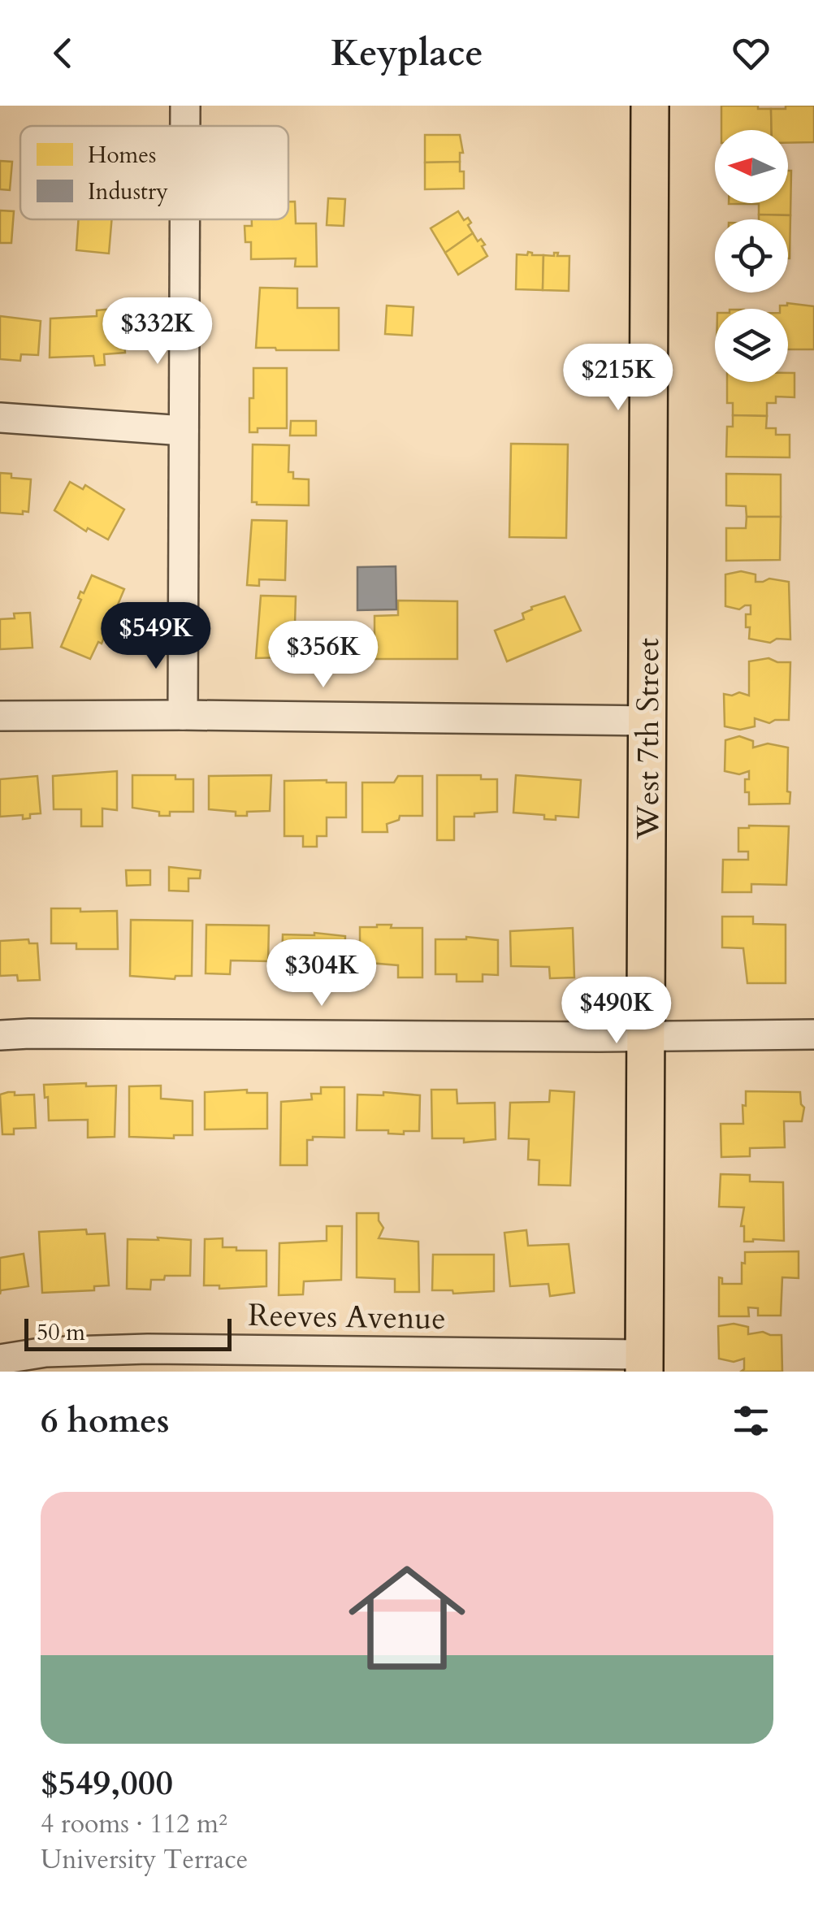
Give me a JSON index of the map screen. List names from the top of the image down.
{
  "streets": {
    "main road": ["West 7th Street"],
    "street": ["Reeves Avenue"]
  },
  "crossings": [
    ["West 7th Street", "Reeves Avenue"]
  ],
  "legend": ["Homes", "Industry"],
  "scale_bar": "50 m",
  "north": "left",
  "page": {
    "header": "Keyplace",
    "price": [
      "$332K",
      "$215K",
      "$549K",
      "$356K",
      "$304K",
      "$490K"
    ],
    "scale": "50 m",
    "heading": "6 homes",
    "list": [
      {
        "name": "$549,000",
        "note": "4 rooms · 112 m² · University Terrace"
      }
    ]
  }
}
